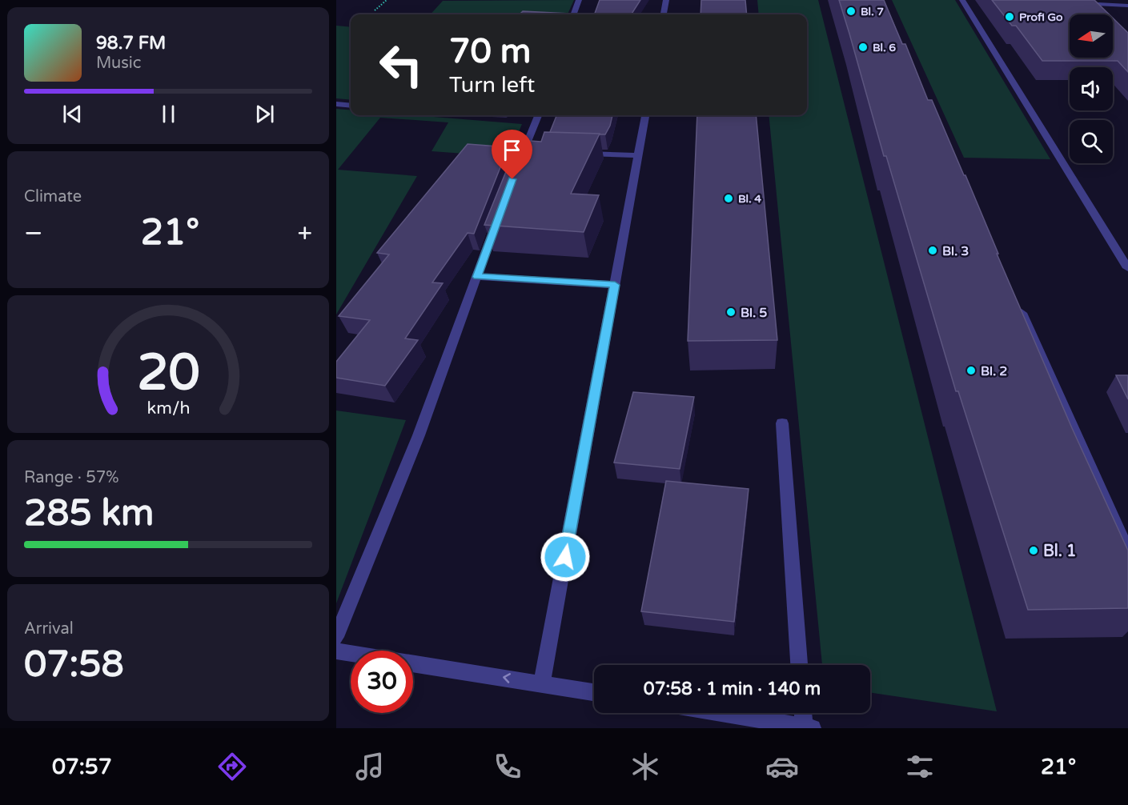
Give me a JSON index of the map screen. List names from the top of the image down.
{
  "places": [
    "Bl. 7",
    "Profi Go",
    "Bl. 6",
    "Bl. 4",
    "Bl. 3",
    "Bl. 5",
    "Bl. 2",
    "Bl. 1"
  ],
  "north": "left",
  "page": {
    "turn": ["70 m", "Turn left"],
    "song": ["98.7 FM", "Music"],
    "tile": [
      "Climate",
      ["Range · 57%", "285 km"],
      ["Arrival", "07:58"]
    ],
    "heat": ["−", "21°", "+"],
    "limit": "30",
    "trip": "07:58 · 1 min · 140 m",
    "tabs": ["07:57", "21°"],
    "gauge": ["20", "km/h"]
  }
}
